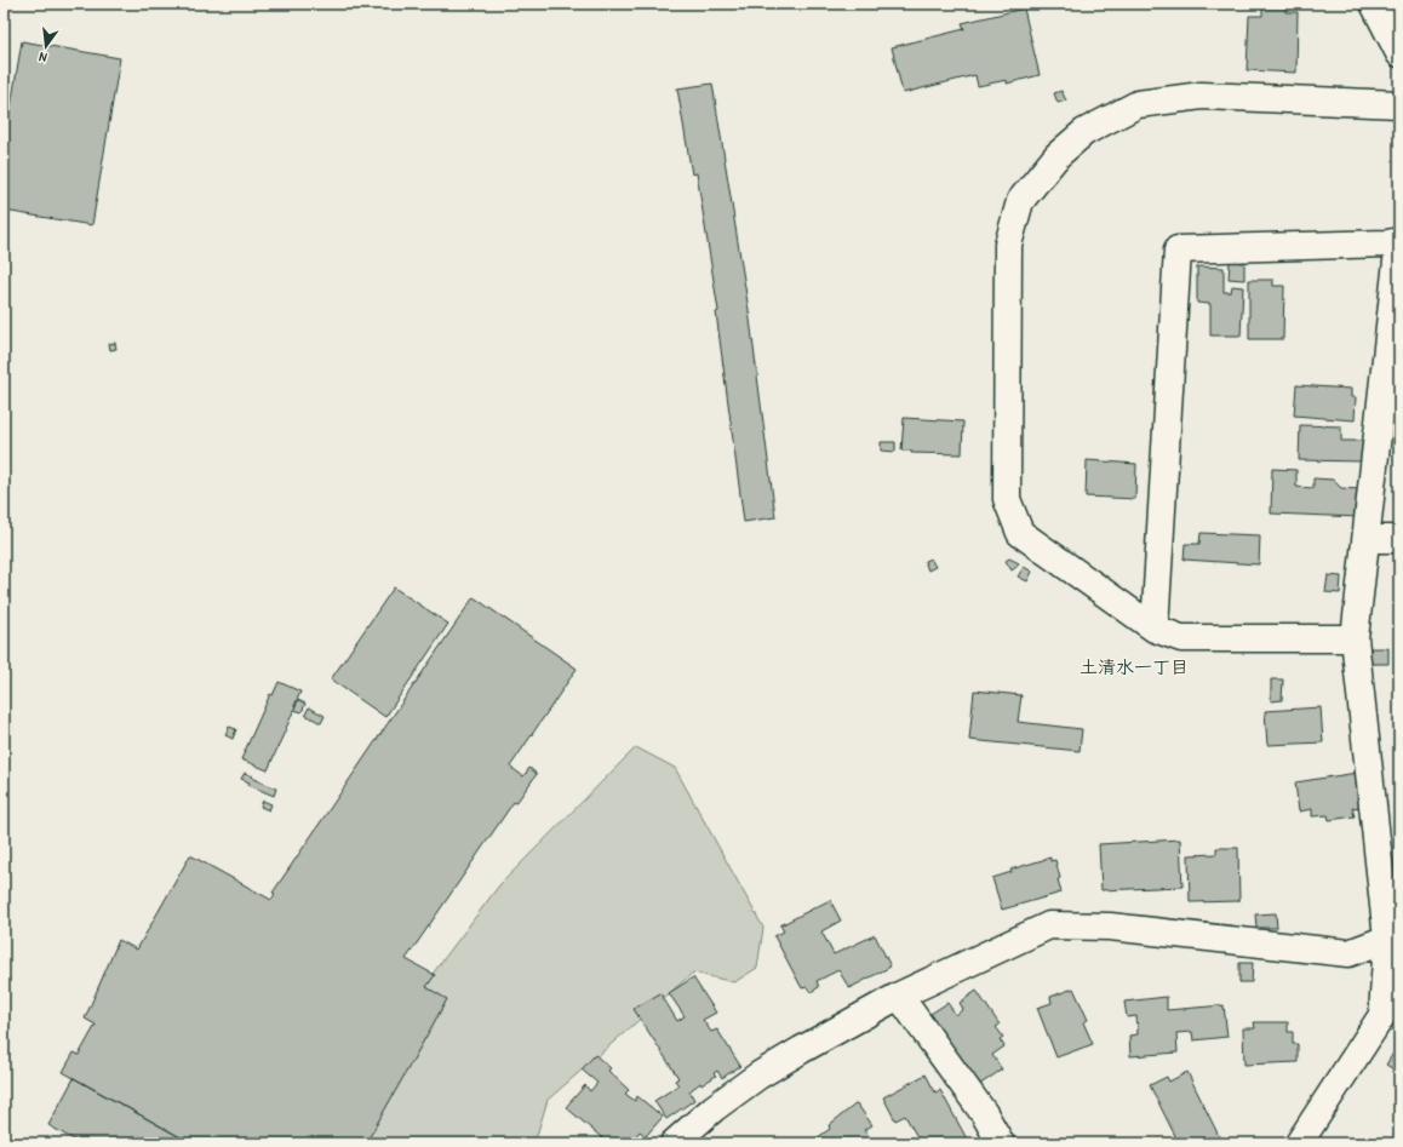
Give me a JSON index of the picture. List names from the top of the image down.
{
  "districts": ["土清水一丁目"],
  "north": "bottom"
}
